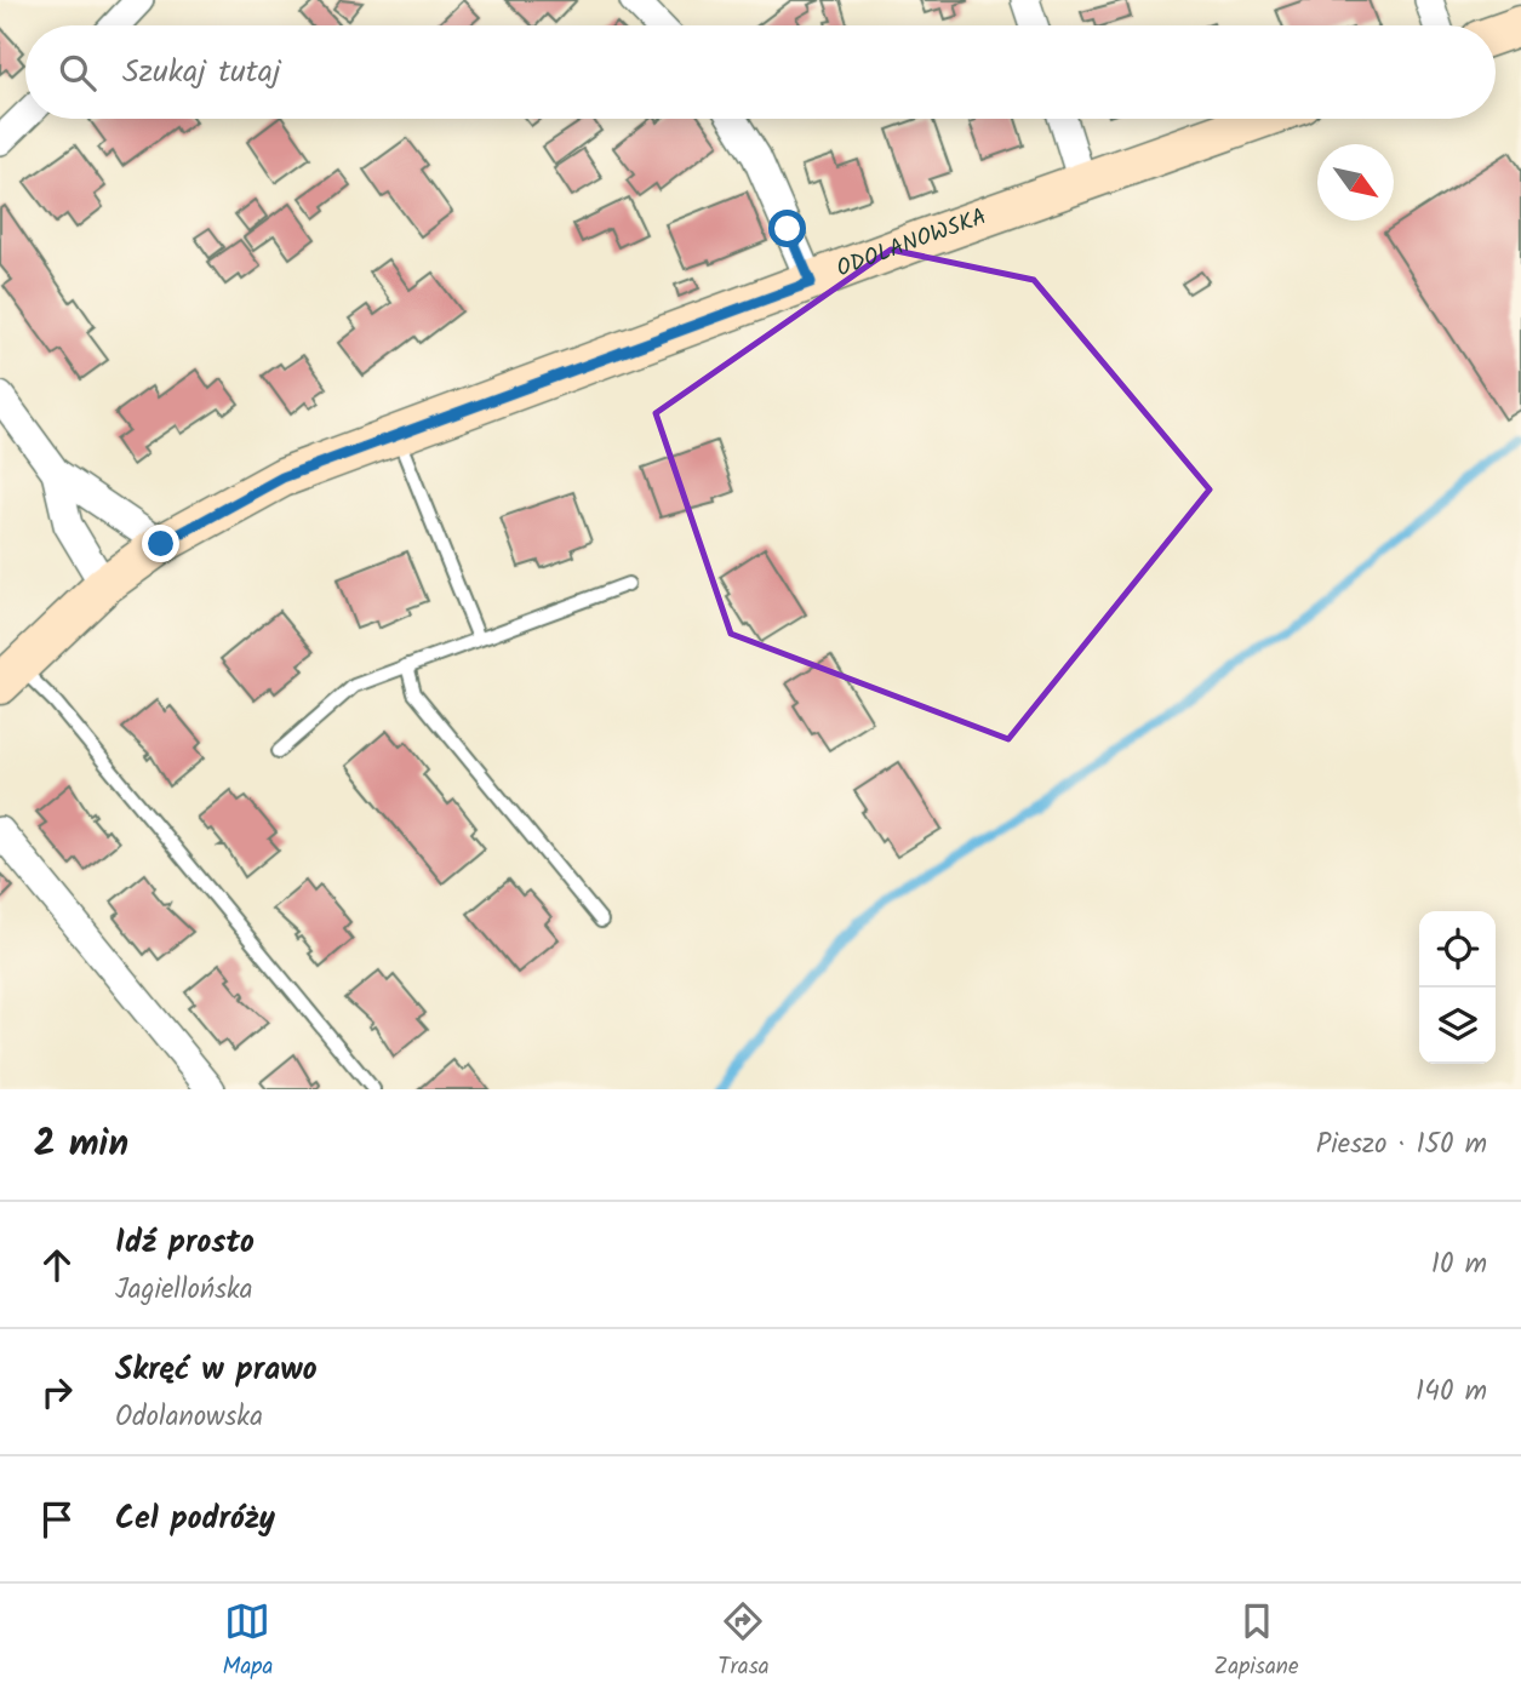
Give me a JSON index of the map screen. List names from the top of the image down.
{
  "streets": {
    "street": ["ODOLANOWSKA"]
  },
  "north": "bottom right",
  "page": {
    "search": "Szukaj tutaj",
    "heading": ["2 min", "Pieszo · 150 m"],
    "list": [
      ["Idź prosto", "Jagiellońska", "10 m"],
      ["Skręć w prawo", "Odolanowska", "140 m"],
      "Cel podróży"
    ],
    "nav": ["Mapa", "Trasa", "Zapisane"]
  }
}
